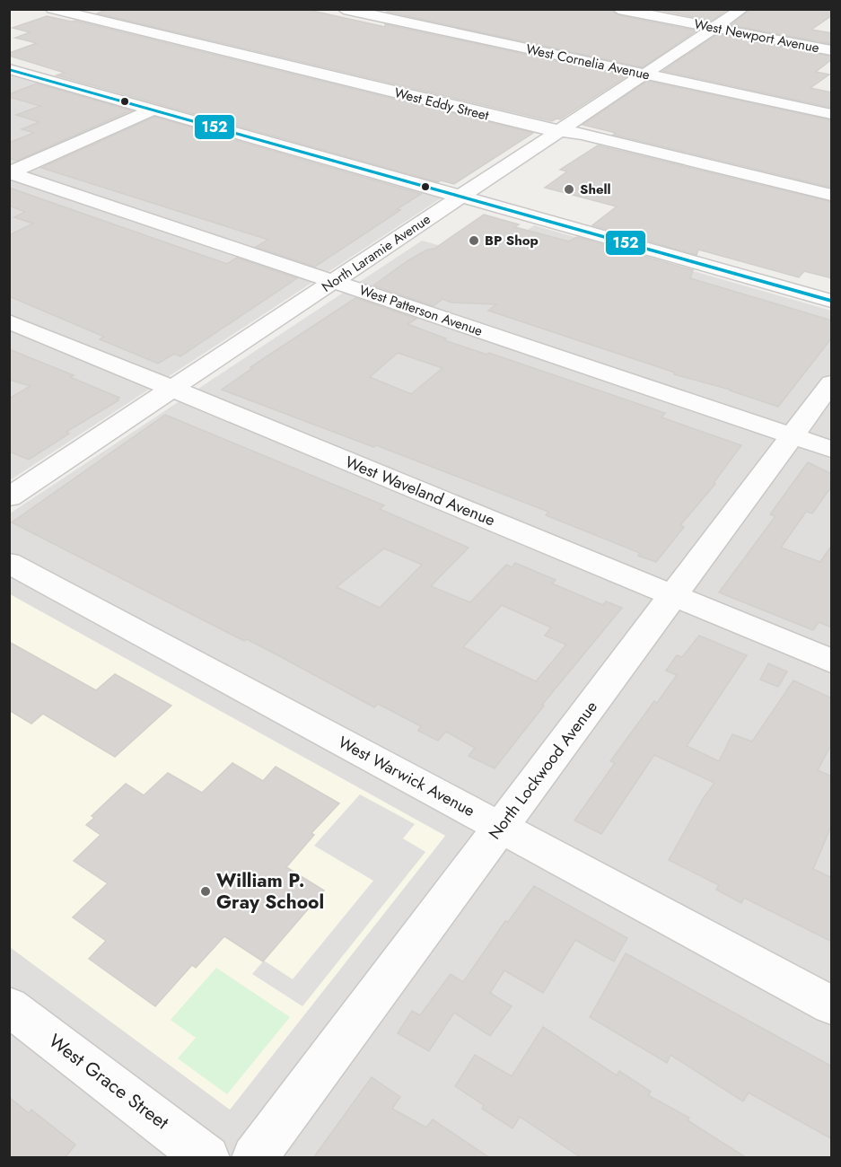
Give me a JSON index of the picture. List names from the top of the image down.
{
  "streets": {
    "street": [
      "West Newport Avenue",
      "West Cornelia Avenue",
      "West Eddy Street",
      "North Laramie Avenue",
      "West Patterson Avenue",
      "West Waveland Avenue",
      "North Lockwood Avenue",
      "West Warwick Avenue",
      "West Grace Street"
    ]
  },
  "crossings": [
    ["West Newport Avenue", "North Laramie Avenue"],
    ["West Cornelia Avenue", "North Laramie Avenue"],
    ["West Eddy Street", "North Laramie Avenue"],
    ["North Laramie Avenue", "West Patterson Avenue"],
    ["North Laramie Avenue", "West Waveland Avenue"],
    ["West Patterson Avenue", "North Lockwood Avenue"],
    ["West Waveland Avenue", "North Lockwood Avenue"],
    ["North Lockwood Avenue", "West Warwick Avenue"]
  ],
  "places": ["Shell", "BP Shop", "William P. Gray School"],
  "lines": ["transit line 152"]
}
